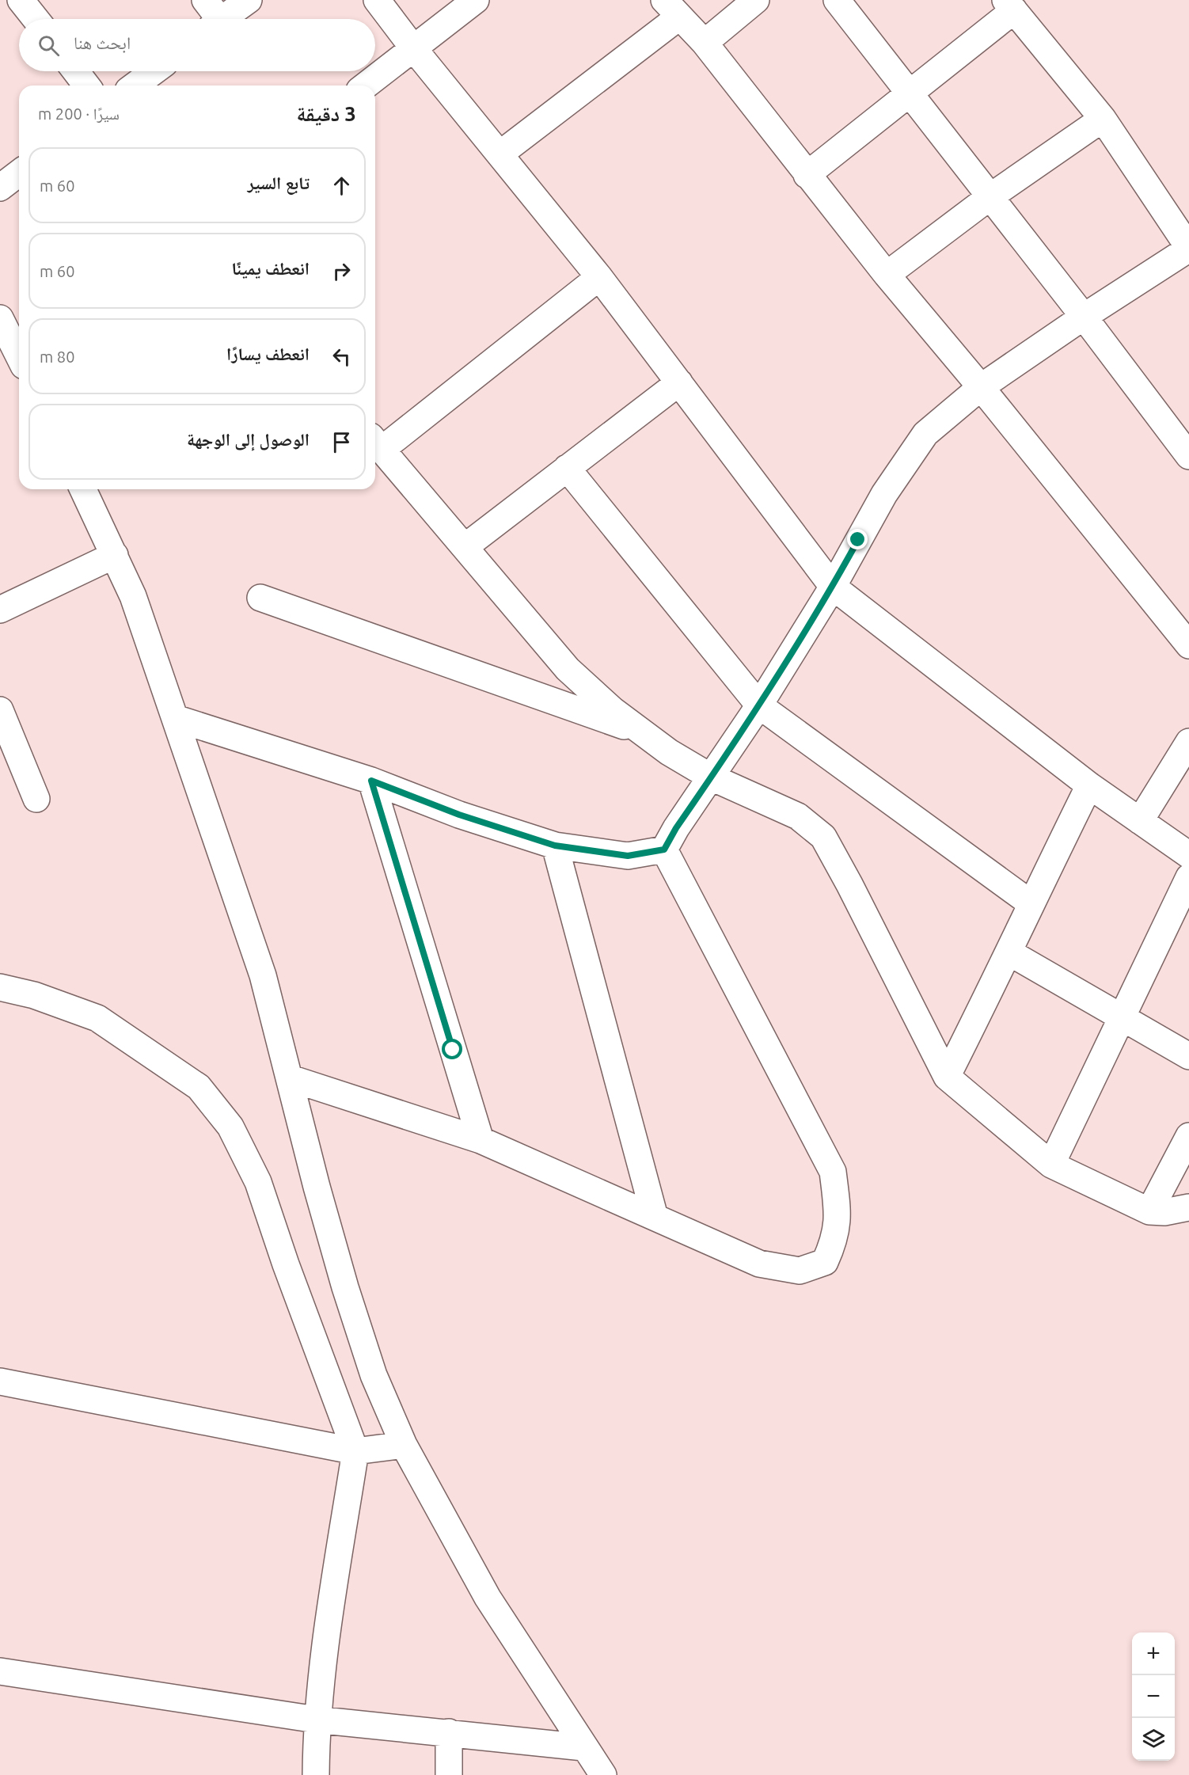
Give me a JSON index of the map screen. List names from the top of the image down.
{
  "page": {
    "search": "ابحث هنا",
    "heading": ["3 دقيقة", "سيرًا · 200 m"],
    "list": [
      ["تابع السير", "60 m"],
      ["انعطف يمينًا", "60 m"],
      ["انعطف يسارًا", "80 m"],
      "الوصول إلى الوجهة"
    ],
    "map_buttons": ["+", "−"]
  }
}
